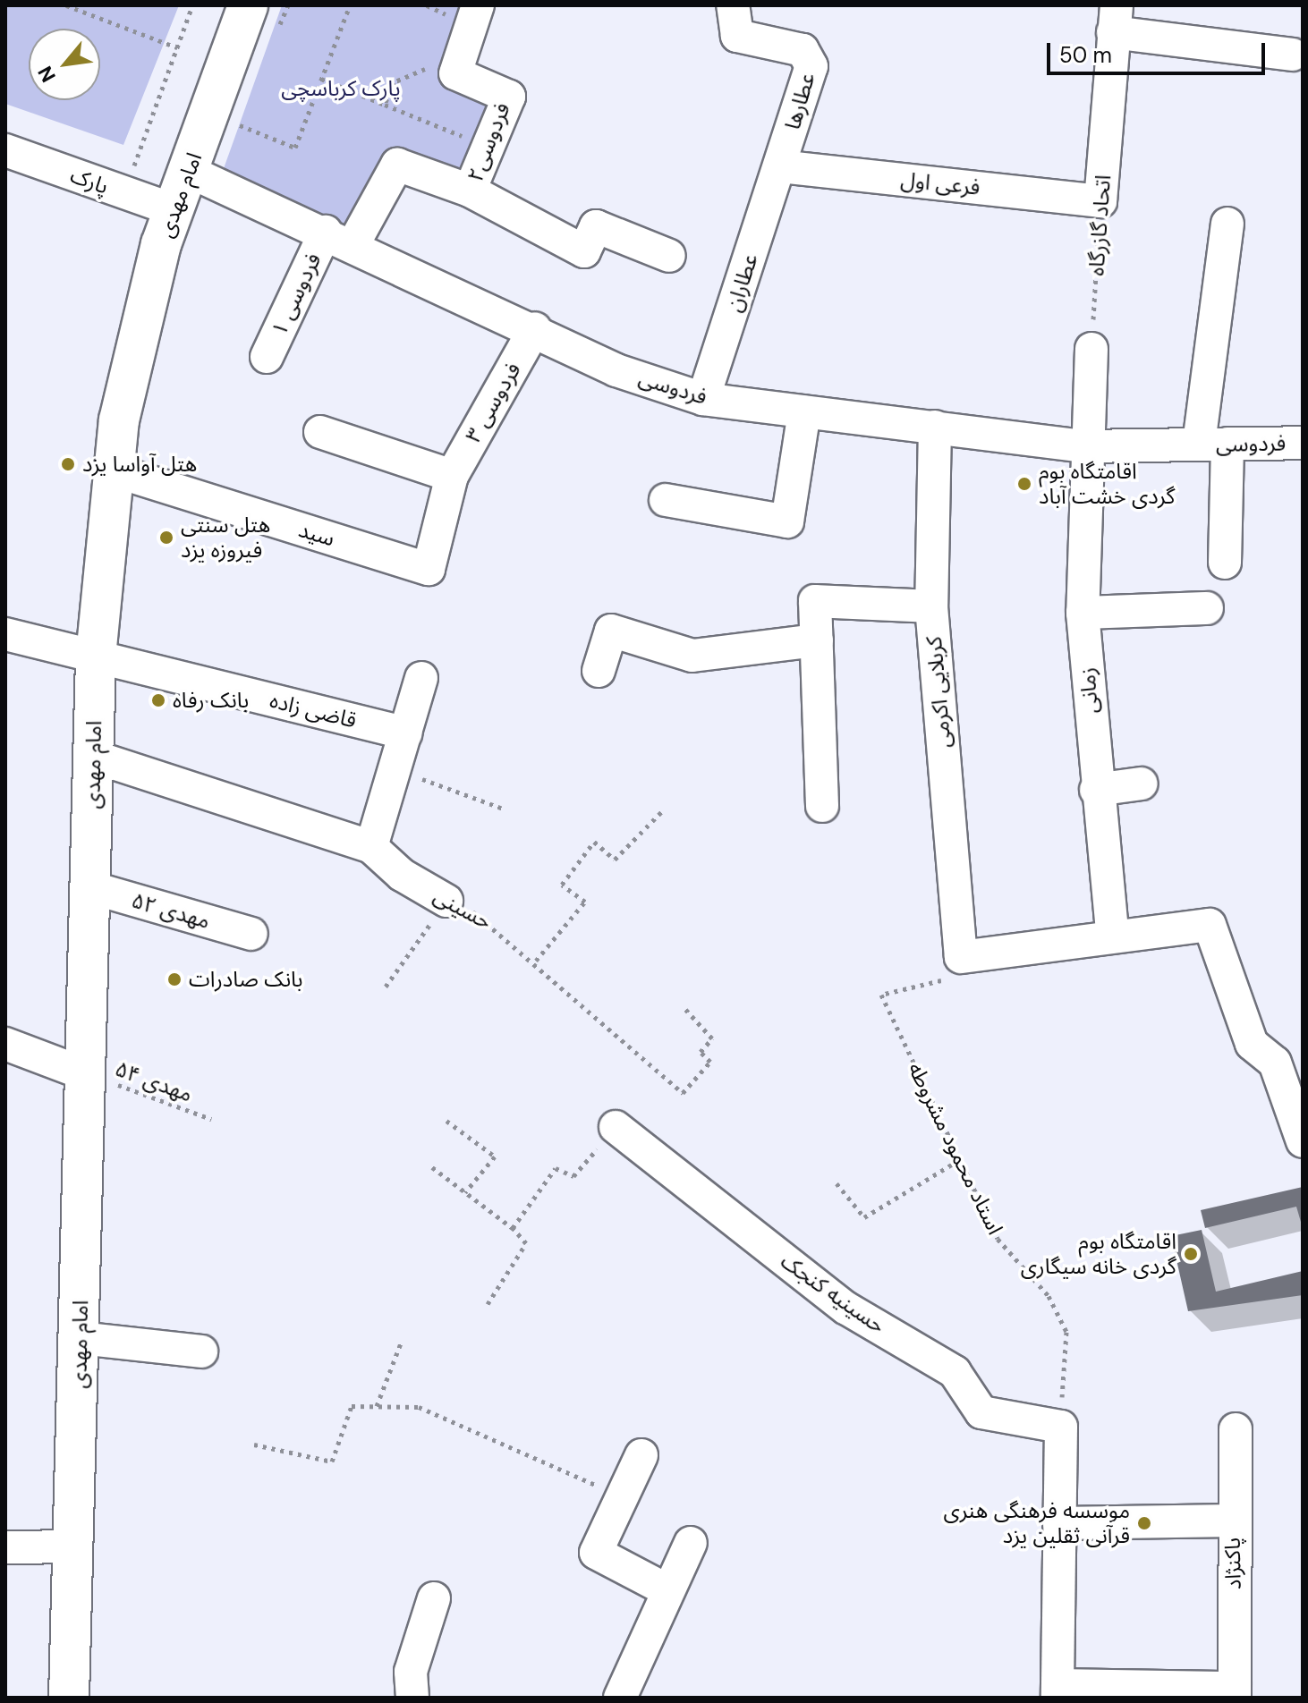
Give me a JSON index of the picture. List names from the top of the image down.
{
  "streets": {
    "main road": ["امام مهدی"],
    "street": [
      "عطارها",
      "فردوسی۲",
      "پارک",
      "فرعی اول",
      "اتحاد گازرگاه",
      "عطاران",
      "فردوسی ۱",
      "فردوسی",
      "فردوسی ۳",
      "سید",
      "زمانی",
      "کربلایی اکرمی",
      "قاضی زاده",
      "حسینی",
      "مهدی ۵۲",
      "حسینیه کنجک",
      "پاکنژاد"
    ],
    "path": ["مهدی ۵۴", "استاد محمود مشروطه"]
  },
  "crossings": [
    ["عطارها", "فرعی اول"],
    ["عطارها", "عطاران"],
    ["فردوسی۲", "فردوسی ۱"],
    ["فردوسی۲", "فردوسی"],
    ["پارک", "امام مهدی"],
    ["فرعی اول", "اتحاد گازرگاه"],
    ["فرعی اول", "عطاران"],
    ["امام مهدی", "فردوسی"],
    ["امام مهدی", "سید"],
    ["امام مهدی", "قاضی زاده"],
    ["امام مهدی", "حسینی"],
    ["امام مهدی", "مهدی ۵۲"],
    ["امام مهدی", "مهدی ۵۴"],
    ["عطاران", "فردوسی"],
    ["فردوسی ۱", "فردوسی"],
    ["فردوسی", "فردوسی ۳"],
    ["فردوسی", "زمانی"],
    ["فردوسی", "کربلایی اکرمی"],
    ["فردوسی ۳", "سید"],
    ["کربلایی اکرمی", "استاد محمود مشروطه"],
    ["استاد محمود مشروطه", "حسینیه کنجک"]
  ],
  "parks": ["پارک کرباسچی"],
  "places": [
    "هتل آواسا یزد",
    "اقامتگاه بوم گردی خشت آباد",
    "هتل سنتی فیروزه یزد",
    "بانک رفاه",
    "بانک صادرات",
    "اقامتگاه بوم گردی خانه سیگاری",
    "موسسه فرهنگی هنری قرآنی ثقلین یزد"
  ],
  "scale_bar": "50 m",
  "north": "bottom left"
}
